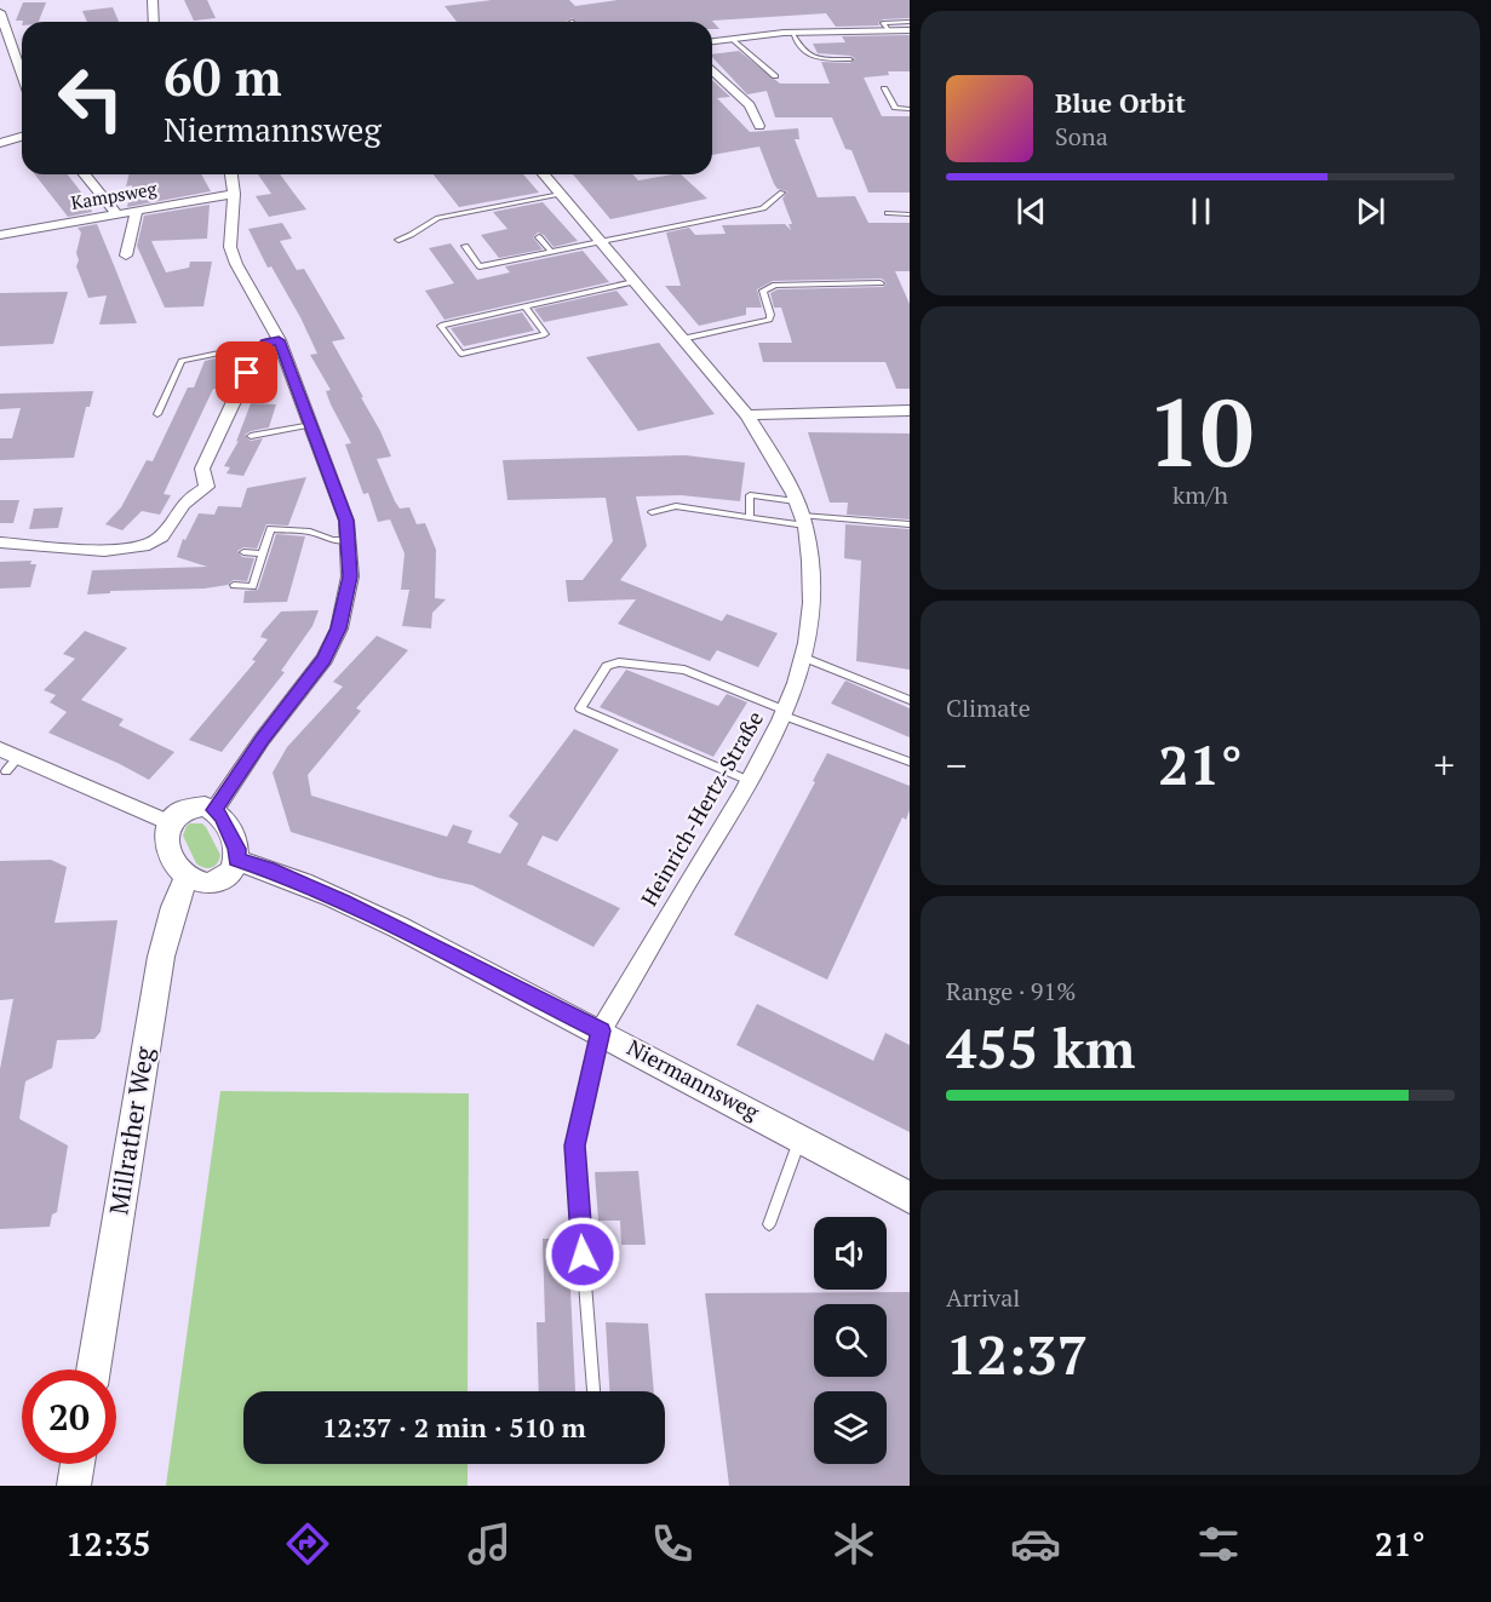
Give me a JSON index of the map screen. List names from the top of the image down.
{
  "streets": {
    "street": [
      "Kampsweg",
      "Heinrich-Hertz-Straße",
      "Niermannsweg",
      "Millrather Weg"
    ]
  },
  "crossings": [
    ["Heinrich-Hertz-Straße", "Niermannsweg"],
    ["Niermannsweg", "Millrather Weg"]
  ],
  "page": {
    "turn": ["60 m", "Niermannsweg"],
    "song": ["Blue Orbit", "Sona"],
    "tile": [
      ["10", "km/h"],
      "Climate",
      ["Range · 91%", "455 km"],
      ["Arrival", "12:37"]
    ],
    "heat": ["−", "21°", "+"],
    "limit": "20",
    "trip": "12:37 · 2 min · 510 m",
    "tabs": ["12:35", "21°"]
  }
}
